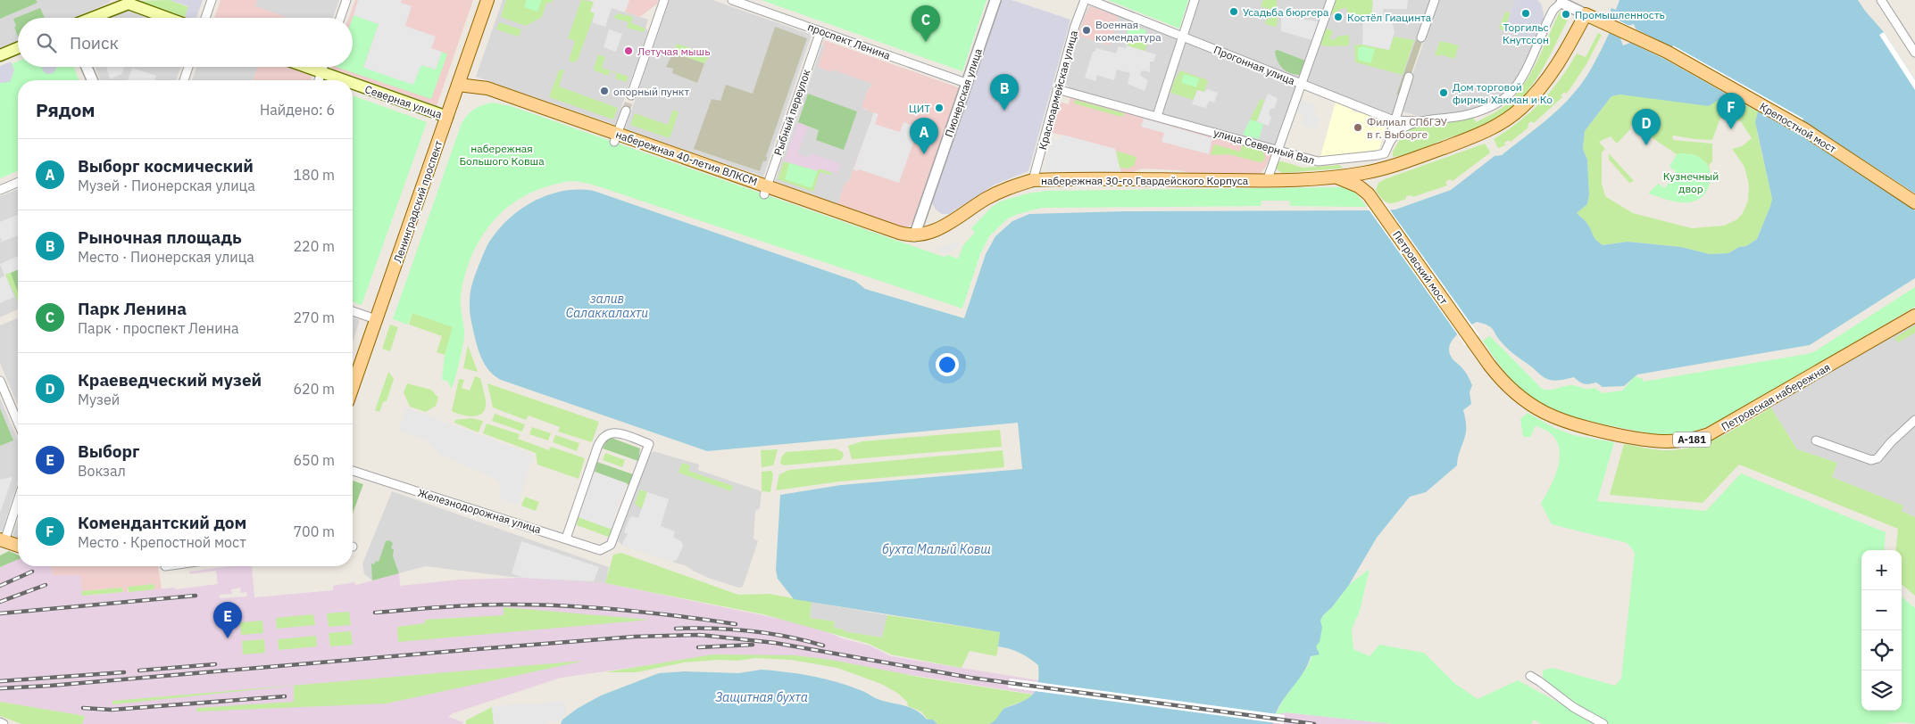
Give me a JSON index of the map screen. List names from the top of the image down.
{
  "streets": {
    "main road": [
      "Северная улица",
      "Крепостной мост",
      "набережная 40-летия ВЛКСМ",
      "набережная 30-го Гвардейского Корпуса",
      "Ленинградский проспект",
      "Петровский мост",
      "Петровская набережная",
      "А-181"
    ],
    "street": [
      "проспект Ленина",
      "Прогонная улица",
      "Красноармейская улица",
      "Пионерская улица",
      "Рыбный переулок",
      "улица Северный Вал",
      "Железнодорожная улица"
    ]
  },
  "crossings": [
    ["проспект Ленина", "Пионерская улица"],
    ["проспект Ленина", "Рыбный переулок"],
    ["Красноармейская улица", "улица Северный Вал"],
    ["Красноармейская улица", "набережная 30-го Гвардейского Корпуса"],
    ["Пионерская улица", "набережная 40-летия ВЛКСМ"],
    ["Пионерская улица", "набережная 30-го Гвардейского Корпуса"],
    ["Северная улица", "Ленинградский проспект"],
    ["Рыбный переулок", "набережная 40-летия ВЛКСМ"],
    ["Крепостной мост", "набережная 30-го Гвардейского Корпуса"],
    ["набережная 40-летия ВЛКСМ", "набережная 30-го Гвардейского Корпуса"],
    ["набережная 40-летия ВЛКСМ", "Ленинградский проспект"],
    ["набережная 30-го Гвардейского Корпуса", "Петровский мост"],
    ["Петровский мост", "Петровская набережная"]
  ],
  "water": ["залив Салаккалахти", "бухта Малый Ковш", "Защитная бухта"],
  "parks": ["набережная Большого Ковша", "Кузнечный двор"],
  "places": [
    "Усадьба бюргера",
    "Торгильс Кнутссон",
    "Промышленность",
    "Костёл Гиацинта",
    "Военная комендатура",
    "Летучая мышь",
    "опорный пункт",
    "Дом торговой фирмы Хакман и Ко",
    "ЦИТ",
    "Филиал СПбГЭУ в г. Выборге"
  ],
  "page": {
    "pins": [
      "C",
      "B",
      "F",
      "D",
      "A",
      "E"
    ],
    "search": "Поиск",
    "heading": ["Рядом", "Найдено: 6"],
    "list": [
      {
        "mark": "A",
        "name": "Выборг космический",
        "note": "Музей · Пионерская улица",
        "value": "180 m"
      },
      {
        "mark": "B",
        "name": "Рыночная площадь",
        "note": "Место · Пионерская улица",
        "value": "220 m"
      },
      {
        "mark": "C",
        "name": "Парк Ленина",
        "note": "Парк · проспект Ленина",
        "value": "270 m"
      },
      {
        "mark": "D",
        "name": "Краеведческий музей",
        "note": "Музей",
        "value": "620 m"
      },
      {
        "mark": "E",
        "name": "Выборг",
        "note": "Вокзал",
        "value": "650 m"
      },
      {
        "mark": "F",
        "name": "Комендантский дом",
        "note": "Место · Крепостной мост",
        "value": "700 m"
      }
    ],
    "map_buttons": ["+", "−"]
  }
}
